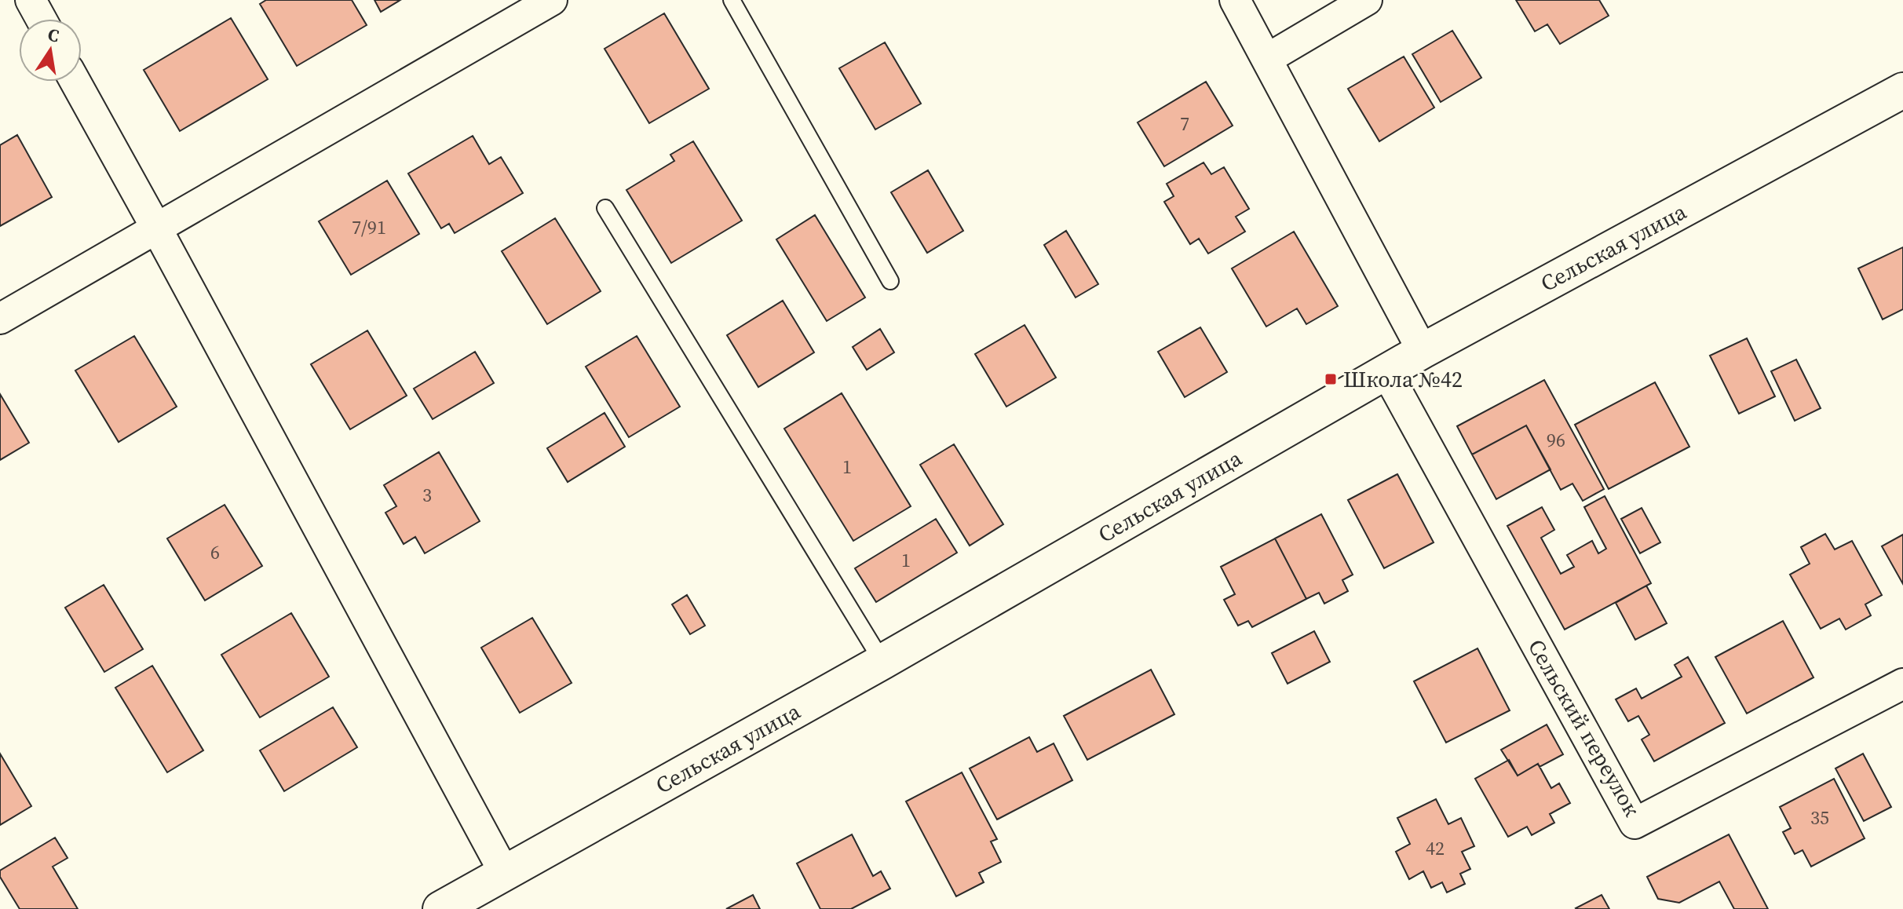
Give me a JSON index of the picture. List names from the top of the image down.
{
  "streets": {
    "main road": ["Сельская улица"],
    "street": ["Сельский переулок"]
  },
  "crossings": [
    ["Сельская улица", "Сельский переулок"]
  ],
  "places": {
    "transit": ["Школа №42"]
  },
  "house_numbers": [
    "7",
    "7/91",
    "96",
    "1",
    "3",
    "6",
    "1",
    "35",
    "42"
  ],
  "north": "top"
}
